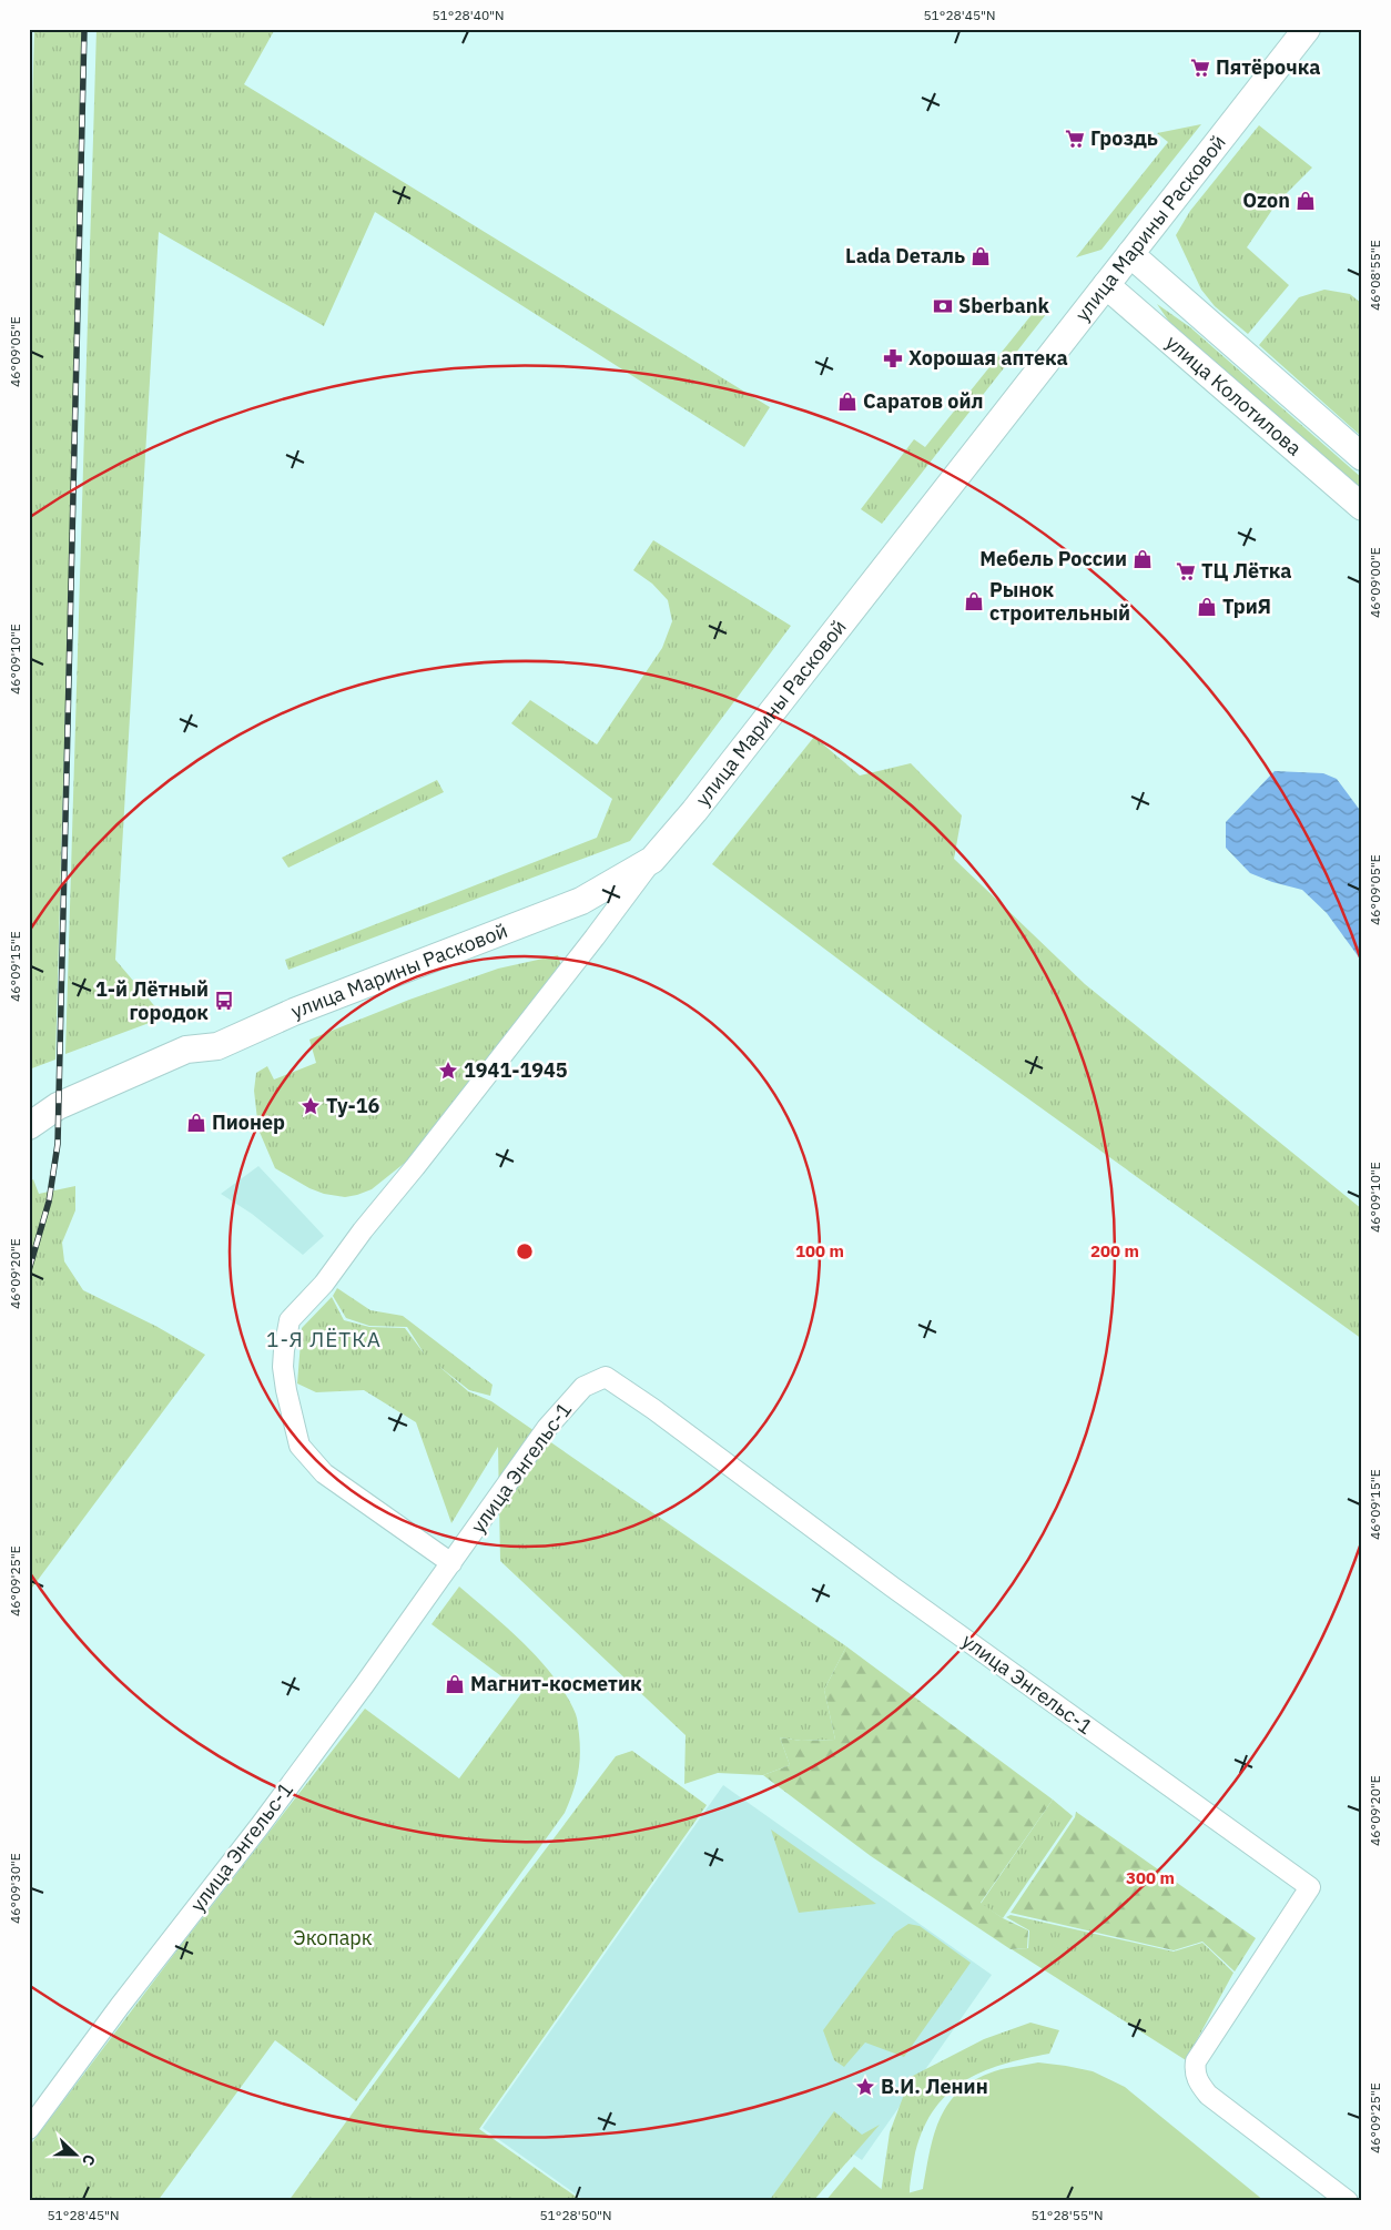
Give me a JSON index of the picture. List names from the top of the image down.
{
  "streets": {
    "main road": ["улица Марины Расковой", "улица Колотилова"],
    "street": ["улица Энгельс-1"]
  },
  "crossings": [
    ["улица Марины Расковой", "улица Колотилова"]
  ],
  "districts": ["1-Я ЛЁТКА"],
  "parks": ["Экопарк"],
  "places": {
    "supermarket": ["Пятёрочка", "Гроздь", "ТЦ Лётка"],
    "shop": [
      "Ozon",
      "Lada Dеталь",
      "Саратов ойл",
      "Мебель России",
      "Рынок строительный",
      "ТриЯ",
      "Пионер",
      "Магнит-косметик"
    ],
    "bank": ["Sberbank"],
    "pharmacy": ["Хорошая аптека"],
    "bus stop": ["1-й Лётный городок"],
    "place": ["1941-1945", "Ту-16", "В.И. Ленин"]
  },
  "north": "right",
  "coordinates": [
    "51°28'40\"N",
    "51°28'45\"N",
    "46°08'55\"E",
    "46°09'05\"E",
    "46°09'00\"E",
    "46°09'10\"E",
    "46°09'15\"E",
    "46°09'20\"E",
    "46°09'25\"E",
    "46°09'30\"E",
    "51°28'50\"N",
    "51°28'55\"N"
  ],
  "rings": ["100 m", "200 m", "300 m"]
}
